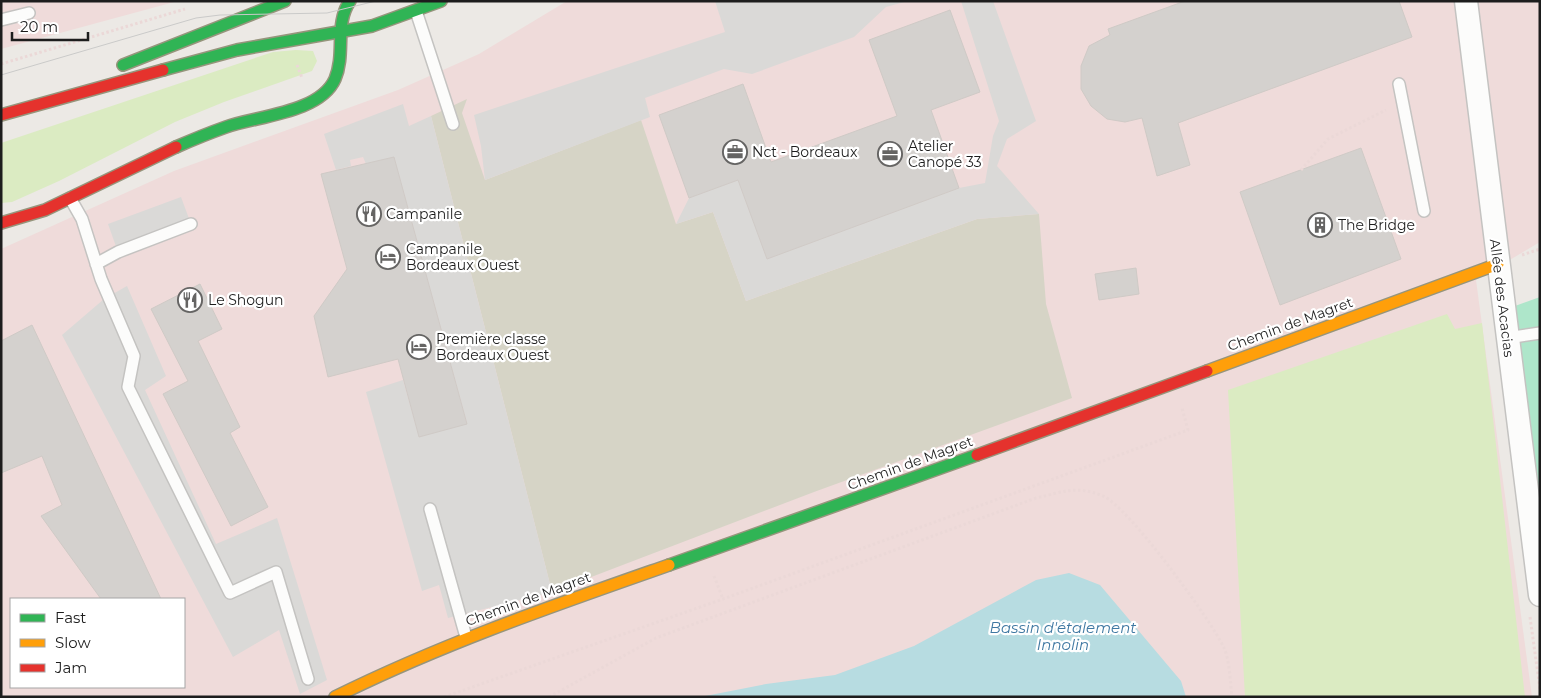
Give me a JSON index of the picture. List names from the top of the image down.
{
  "streets": {
    "street": ["Allée des Acacias", "Chemin de Magret"]
  },
  "crossings": [
    ["Allée des Acacias", "Chemin de Magret"]
  ],
  "water": ["Bassin d'étalement Innolin"],
  "places": {
    "office": ["Nct - Bordeaux", "Atelier Canopé 33"],
    "restaurant": ["Campanile", "Le Shogun"],
    "building": ["The Bridge"],
    "hotel": ["Campanile Bordeaux Ouest", "Première classe Bordeaux Ouest"]
  },
  "legend": ["Fast", "Slow", "Jam"],
  "scale_bar": "20 m"
}
